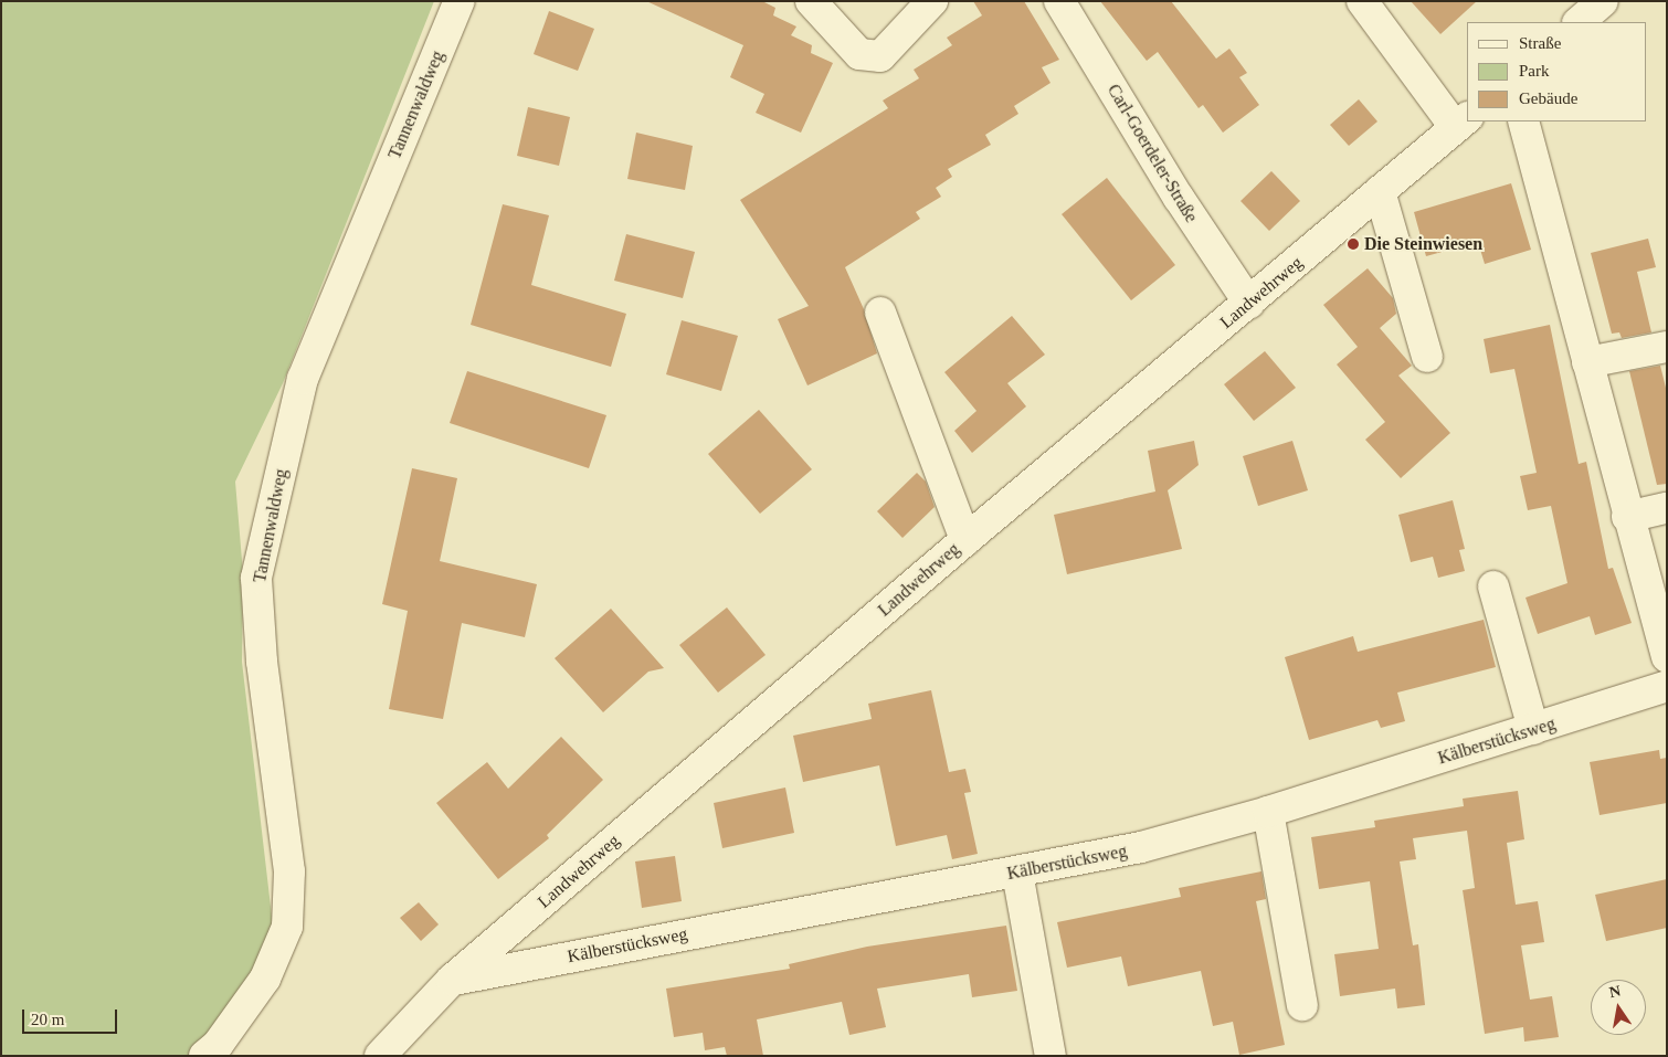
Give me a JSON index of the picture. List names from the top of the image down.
{
  "streets": {
    "street": [
      "Tannenwaldweg",
      "Carl-Goerdeler-Straße",
      "Landwehrweg",
      "Kälberstücksweg"
    ]
  },
  "crossings": [
    ["Carl-Goerdeler-Straße", "Landwehrweg"],
    ["Landwehrweg", "Kälberstücksweg"]
  ],
  "places": ["Die Steinwiesen"],
  "legend": ["Straße", "Park", "Gebäude"],
  "scale_bar": "20 m",
  "north": "top"
}
